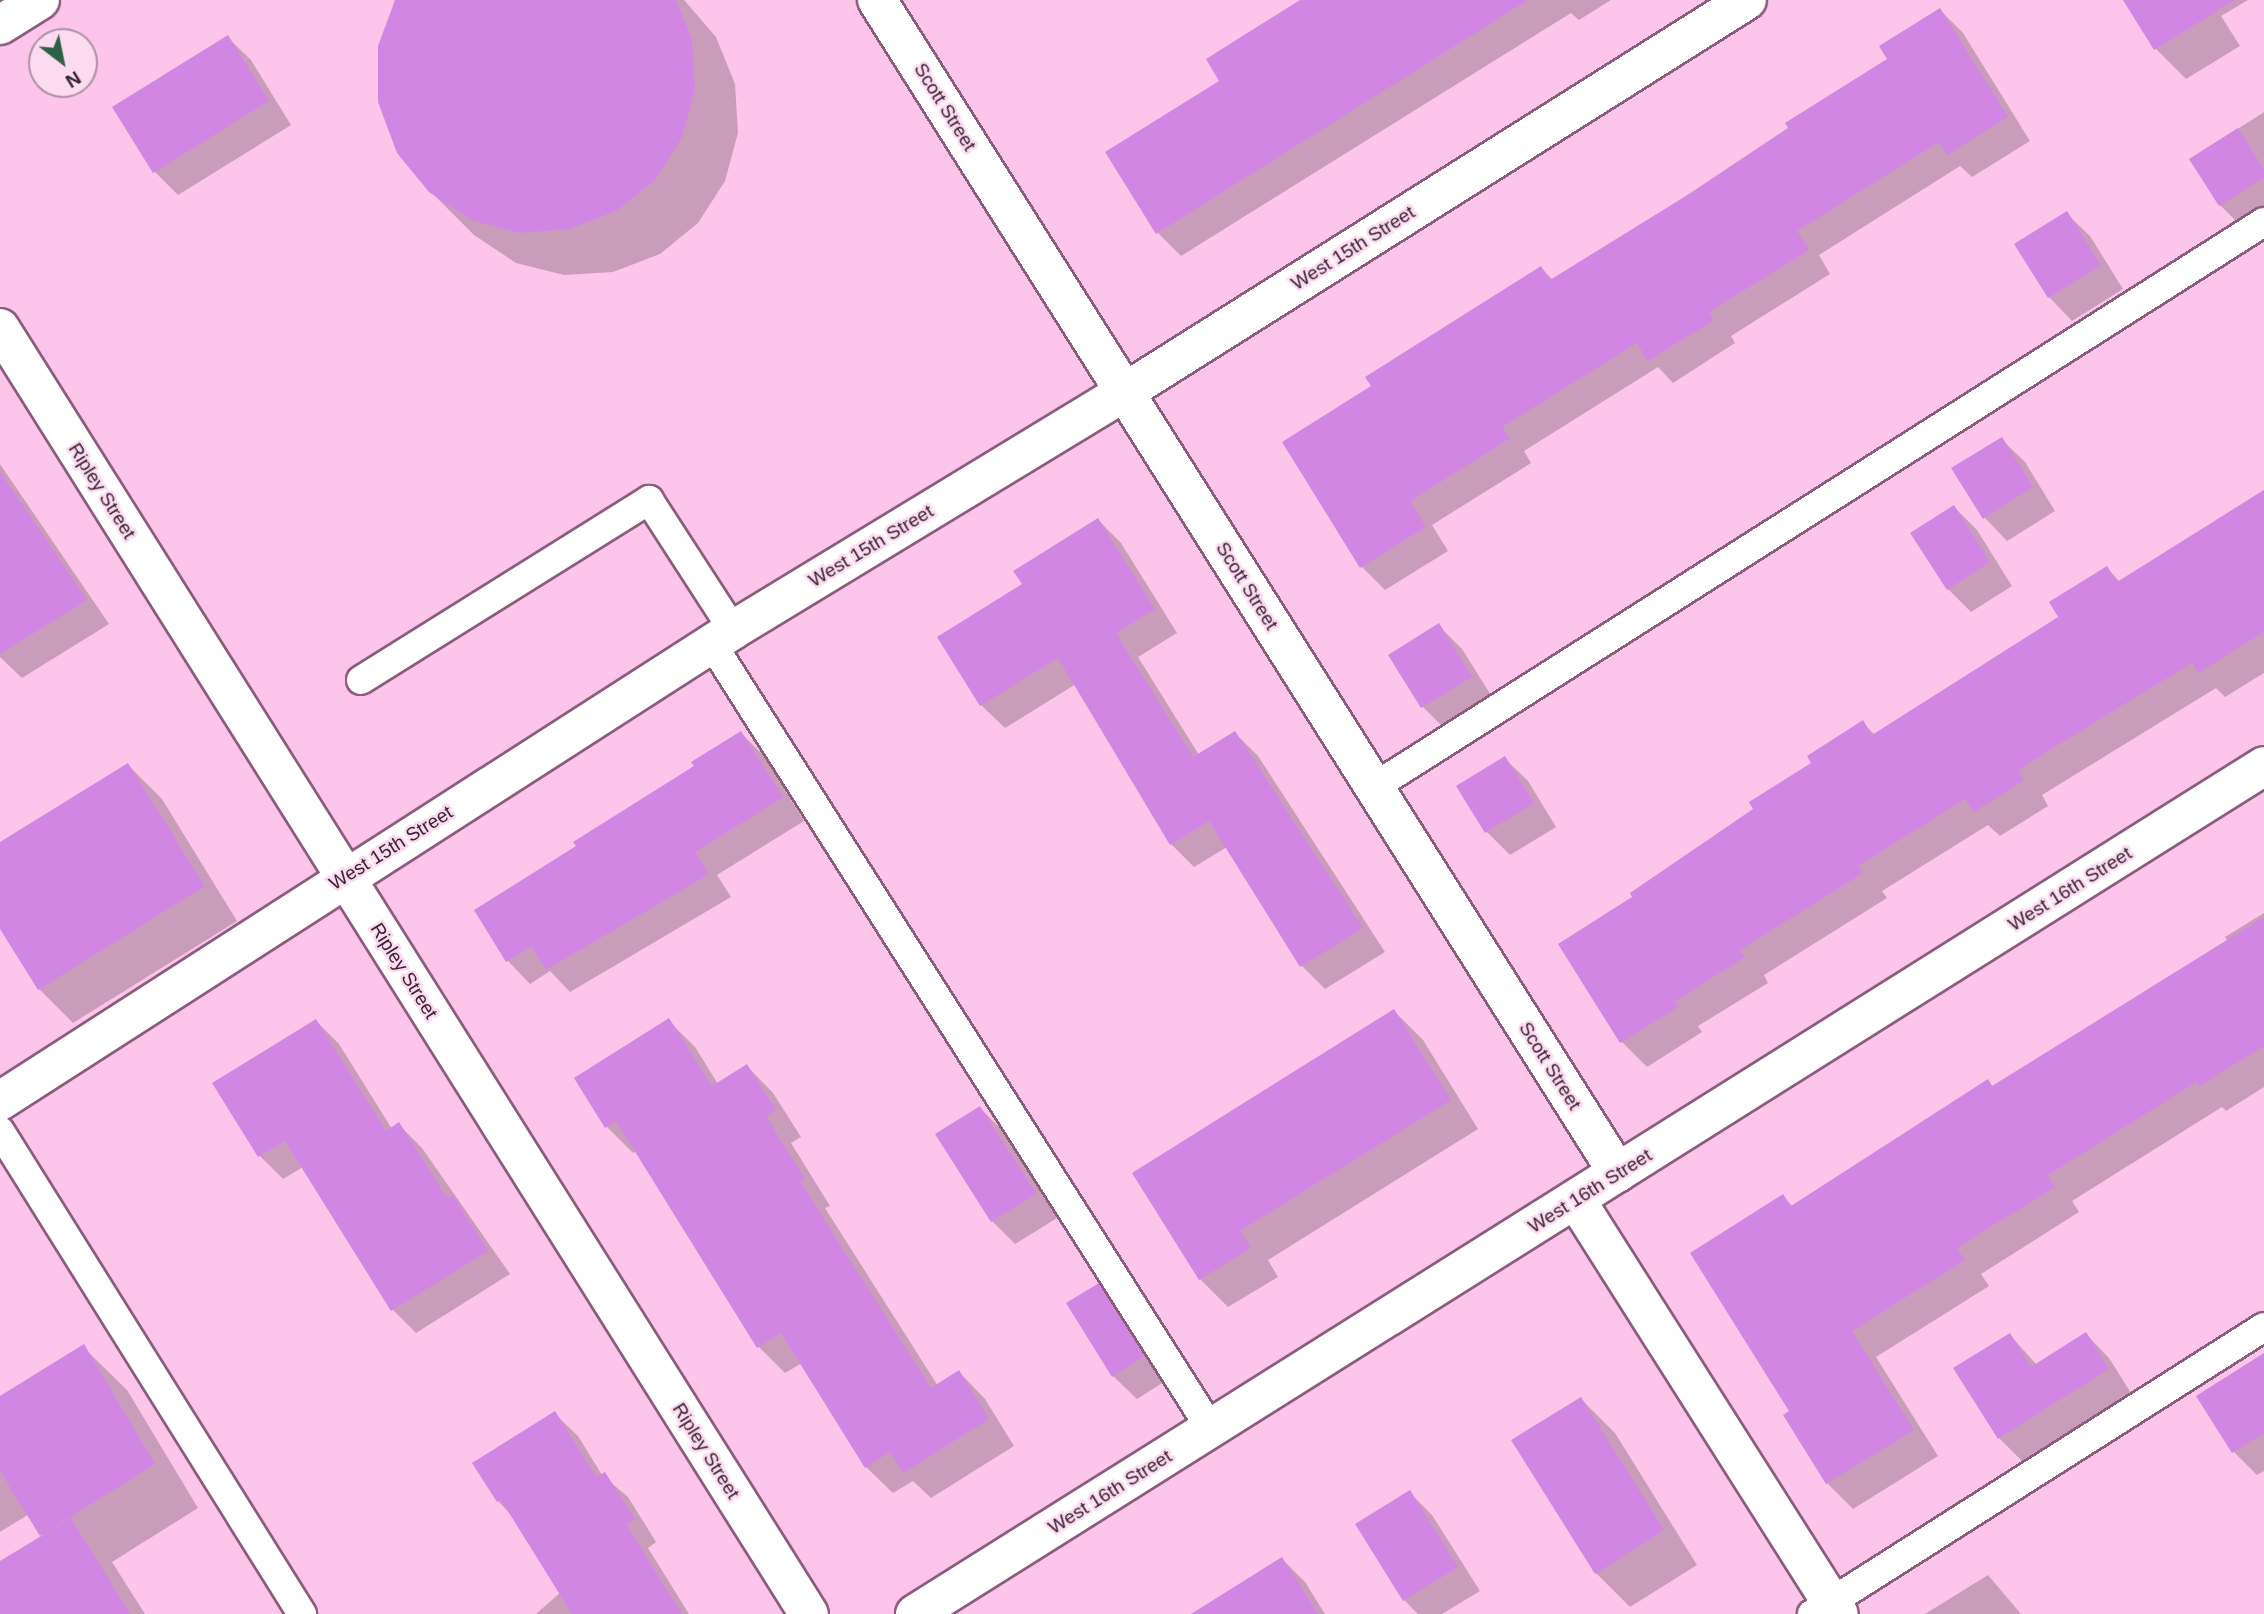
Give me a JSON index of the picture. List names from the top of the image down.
{
  "streets": {
    "street": [
      "Scott Street",
      "West 15th Street",
      "Ripley Street",
      "West 16th Street"
    ]
  },
  "crossings": [
    ["Scott Street", "West 15th Street"],
    ["Scott Street", "West 16th Street"],
    ["West 15th Street", "Ripley Street"]
  ],
  "north": "bottom right"
}
